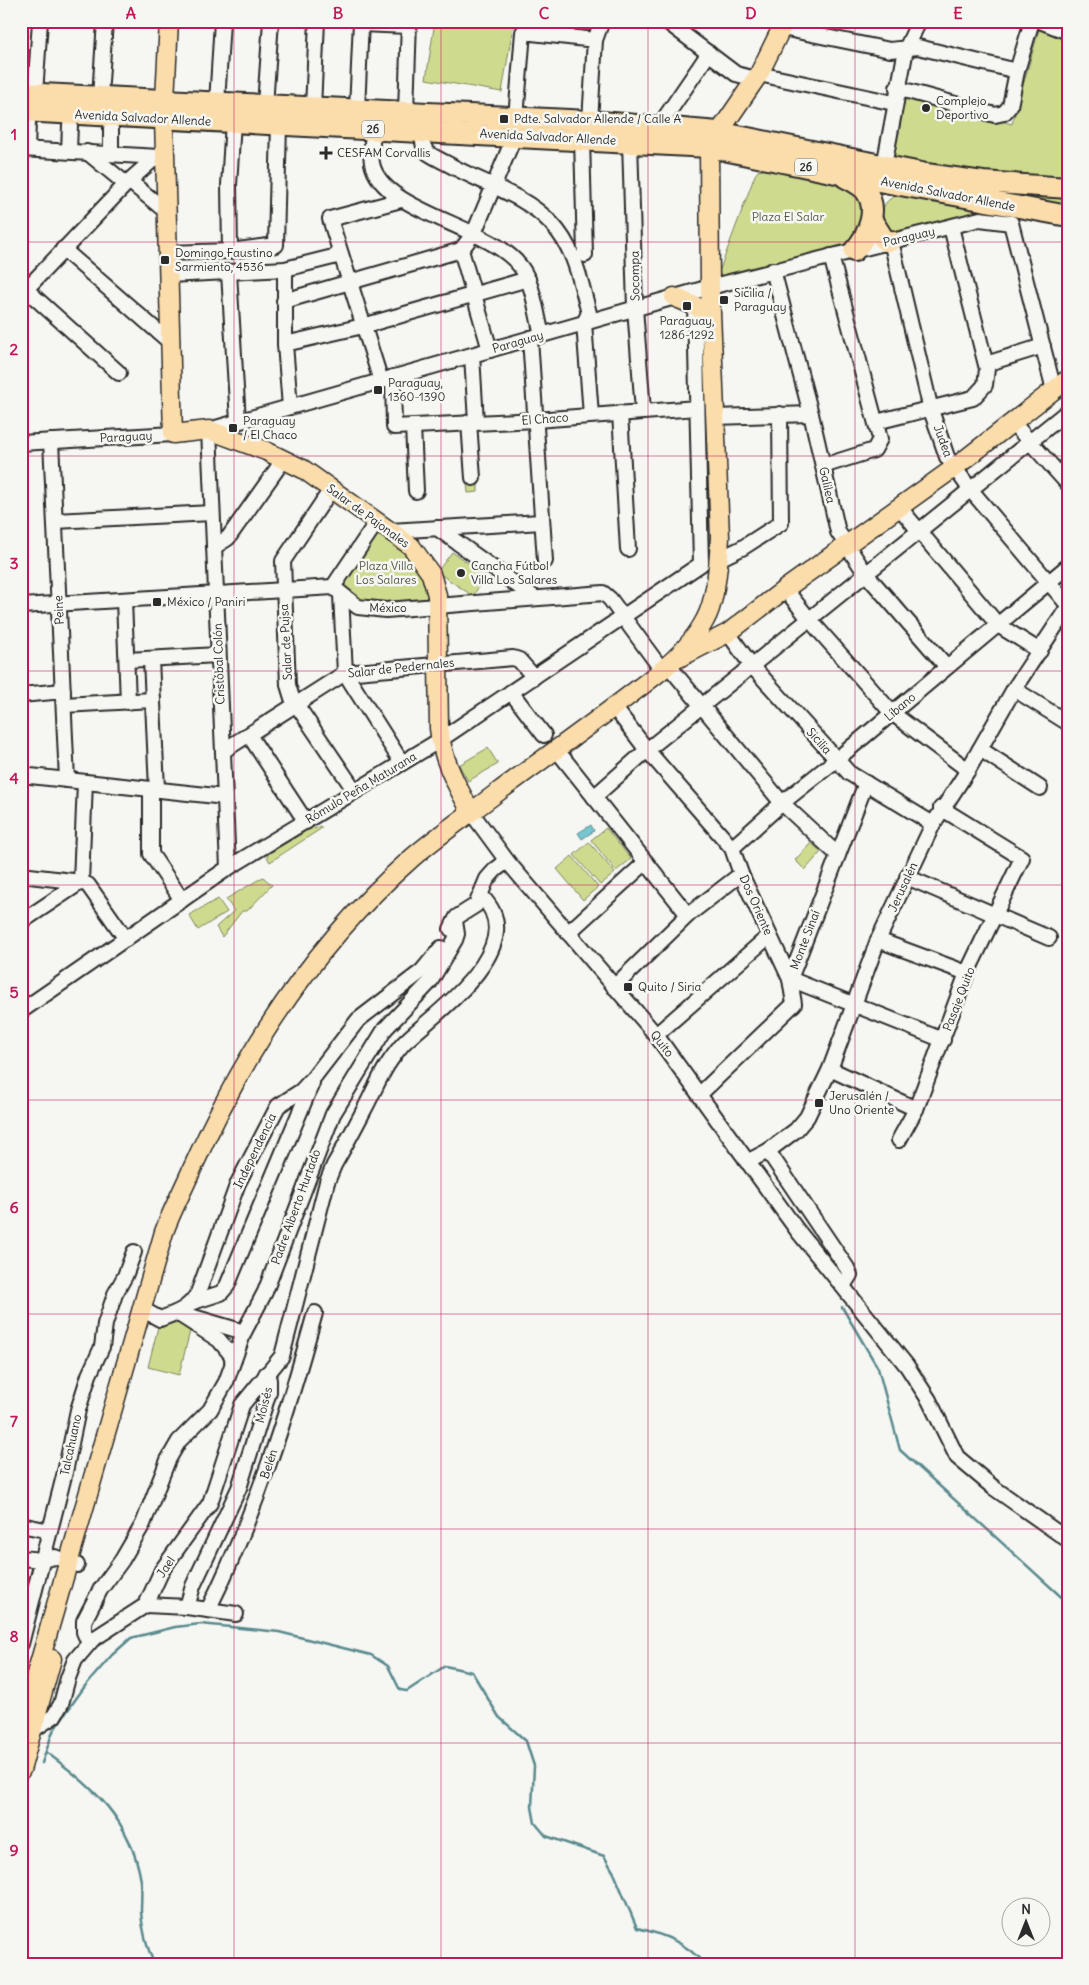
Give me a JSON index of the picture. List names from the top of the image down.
{
  "streets": {
    "highway": ["Avenida Salvador Allende", "26"],
    "main road": ["Paraguay", "Salar de Pajonales"],
    "street": [
      "Socompa",
      "El Chaco",
      "Judea",
      "Galilea",
      "México",
      "Peine",
      "Salar de Pujsa",
      "Cristóbal Colón",
      "Salar de Pedernales",
      "Líbano",
      "Sicilia",
      "Rómulo Peña Maturana",
      "Jerusalén",
      "Dos Oriente",
      "Monte Sinaí",
      "Pasaje Quito",
      "Quito",
      "Independencia",
      "Padre Alberto Hurtado",
      "Moisés",
      "Talcahuano",
      "Belén",
      "Jael"
    ]
  },
  "crossings": [
    ["Avenida Salvador Allende", "Socompa"],
    ["Paraguay", "Socompa"],
    ["Paraguay", "El Chaco"],
    ["Paraguay", "Judea"],
    ["Paraguay", "Galilea"],
    ["Paraguay", "Salar de Pajonales"],
    ["Paraguay", "Peine"],
    ["Paraguay", "Cristóbal Colón"],
    ["Socompa", "El Chaco"],
    ["El Chaco", "Rómulo Peña Maturana"],
    ["Judea", "Líbano"],
    ["Judea", "Jerusalén"],
    ["Galilea", "Líbano"],
    ["Salar de Pajonales", "México"],
    ["Salar de Pajonales", "Salar de Pujsa"],
    ["Salar de Pajonales", "Cristóbal Colón"],
    ["Salar de Pajonales", "Salar de Pedernales"],
    ["Salar de Pajonales", "Rómulo Peña Maturana"],
    ["Salar de Pajonales", "Quito"],
    ["México", "Líbano"],
    ["México", "Rómulo Peña Maturana"],
    ["México", "Monte Sinaí"],
    ["Salar de Pujsa", "Salar de Pedernales"],
    ["Salar de Pujsa", "Rómulo Peña Maturana"],
    ["Cristóbal Colón", "Salar de Pedernales"],
    ["Cristóbal Colón", "Rómulo Peña Maturana"],
    ["Salar de Pedernales", "Rómulo Peña Maturana"],
    ["Líbano", "Sicilia"],
    ["Líbano", "Dos Oriente"],
    ["Sicilia", "Jerusalén"],
    ["Sicilia", "Monte Sinaí"],
    ["Jerusalén", "Pasaje Quito"],
    ["Jerusalén", "Quito"],
    ["Dos Oriente", "Monte Sinaí"],
    ["Monte Sinaí", "Quito"],
    ["Quito", "Independencia"],
    ["Independencia", "Padre Alberto Hurtado"],
    ["Independencia", "Moisés"],
    ["Moisés", "Jael"]
  ],
  "parks": ["Plaza El Salar", "Plaza Villa Los Salares"],
  "places": {
    "other": ["Complejo Deportivo", "Cancha Fútbol Villa Los Salares"],
    "transit": [
      "Pdte. Salvador Allende / Calle A",
      "Domingo Faustino Sarmiento, 4536",
      "Sicilia / Paraguay",
      "Paraguay, 1286-1292",
      "Paraguay, 1360-1390",
      "Paraguay / El Chaco",
      "México / Paniri",
      "Quito / Siria",
      "Jerusalén / Uno Oriente"
    ],
    "health": ["CESFAM Corvallis"]
  },
  "north": "top",
  "grid": {
    "columns": [
      "A",
      "B",
      "C",
      "D",
      "E"
    ],
    "rows": [
      "1",
      "2",
      "3",
      "4",
      "5",
      "6",
      "7",
      "8",
      "9"
    ]
  }
}
